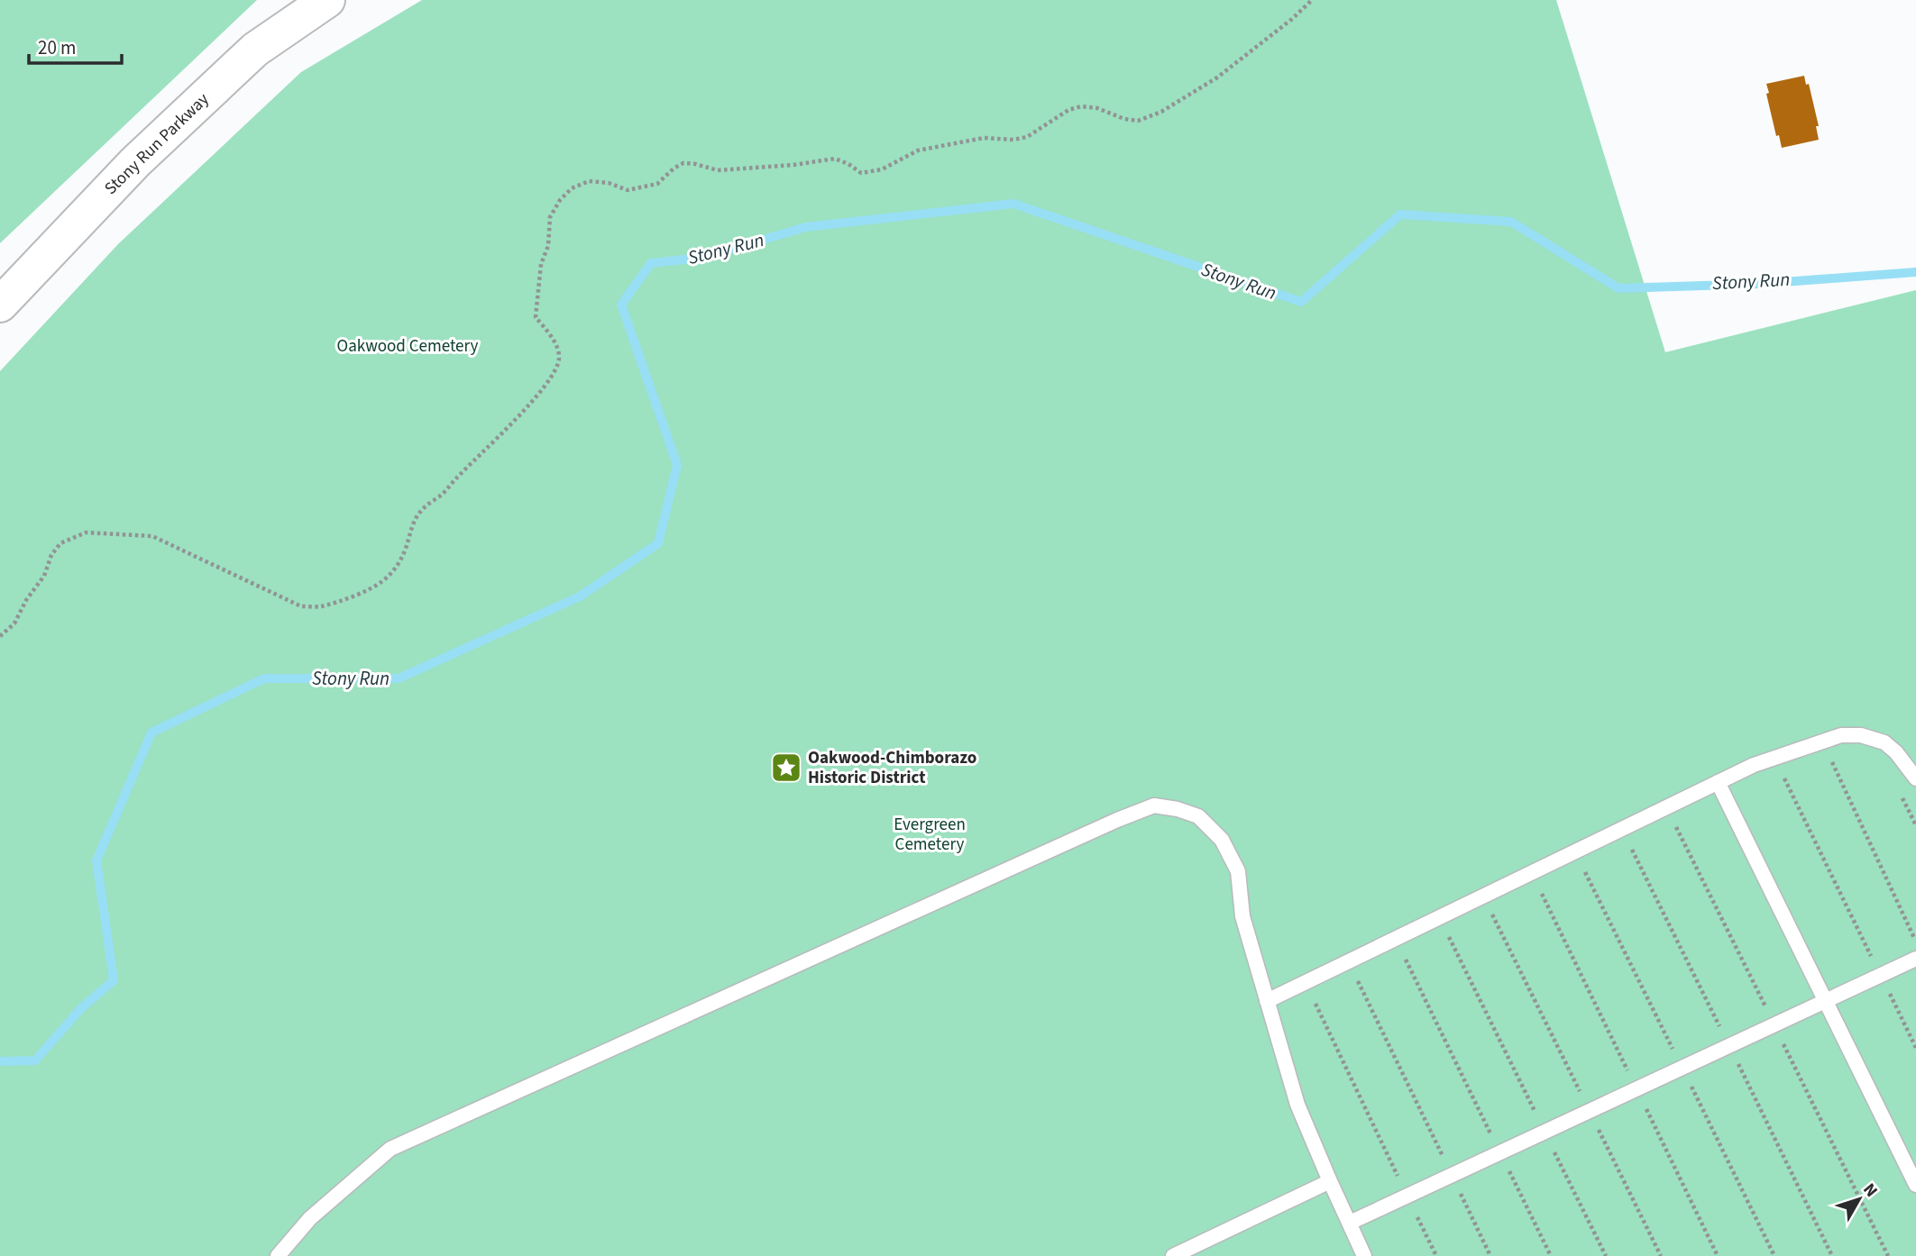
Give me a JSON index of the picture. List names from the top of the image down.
{
  "streets": {
    "street": ["Stony Run Parkway"]
  },
  "water": ["Stony Run"],
  "parks": ["Oakwood Cemetery", "Evergreen Cemetery"],
  "places": {
    "place": ["Oakwood-Chimborazo Historic District"]
  },
  "scale_bar": "20 m",
  "north": "top right"
}
